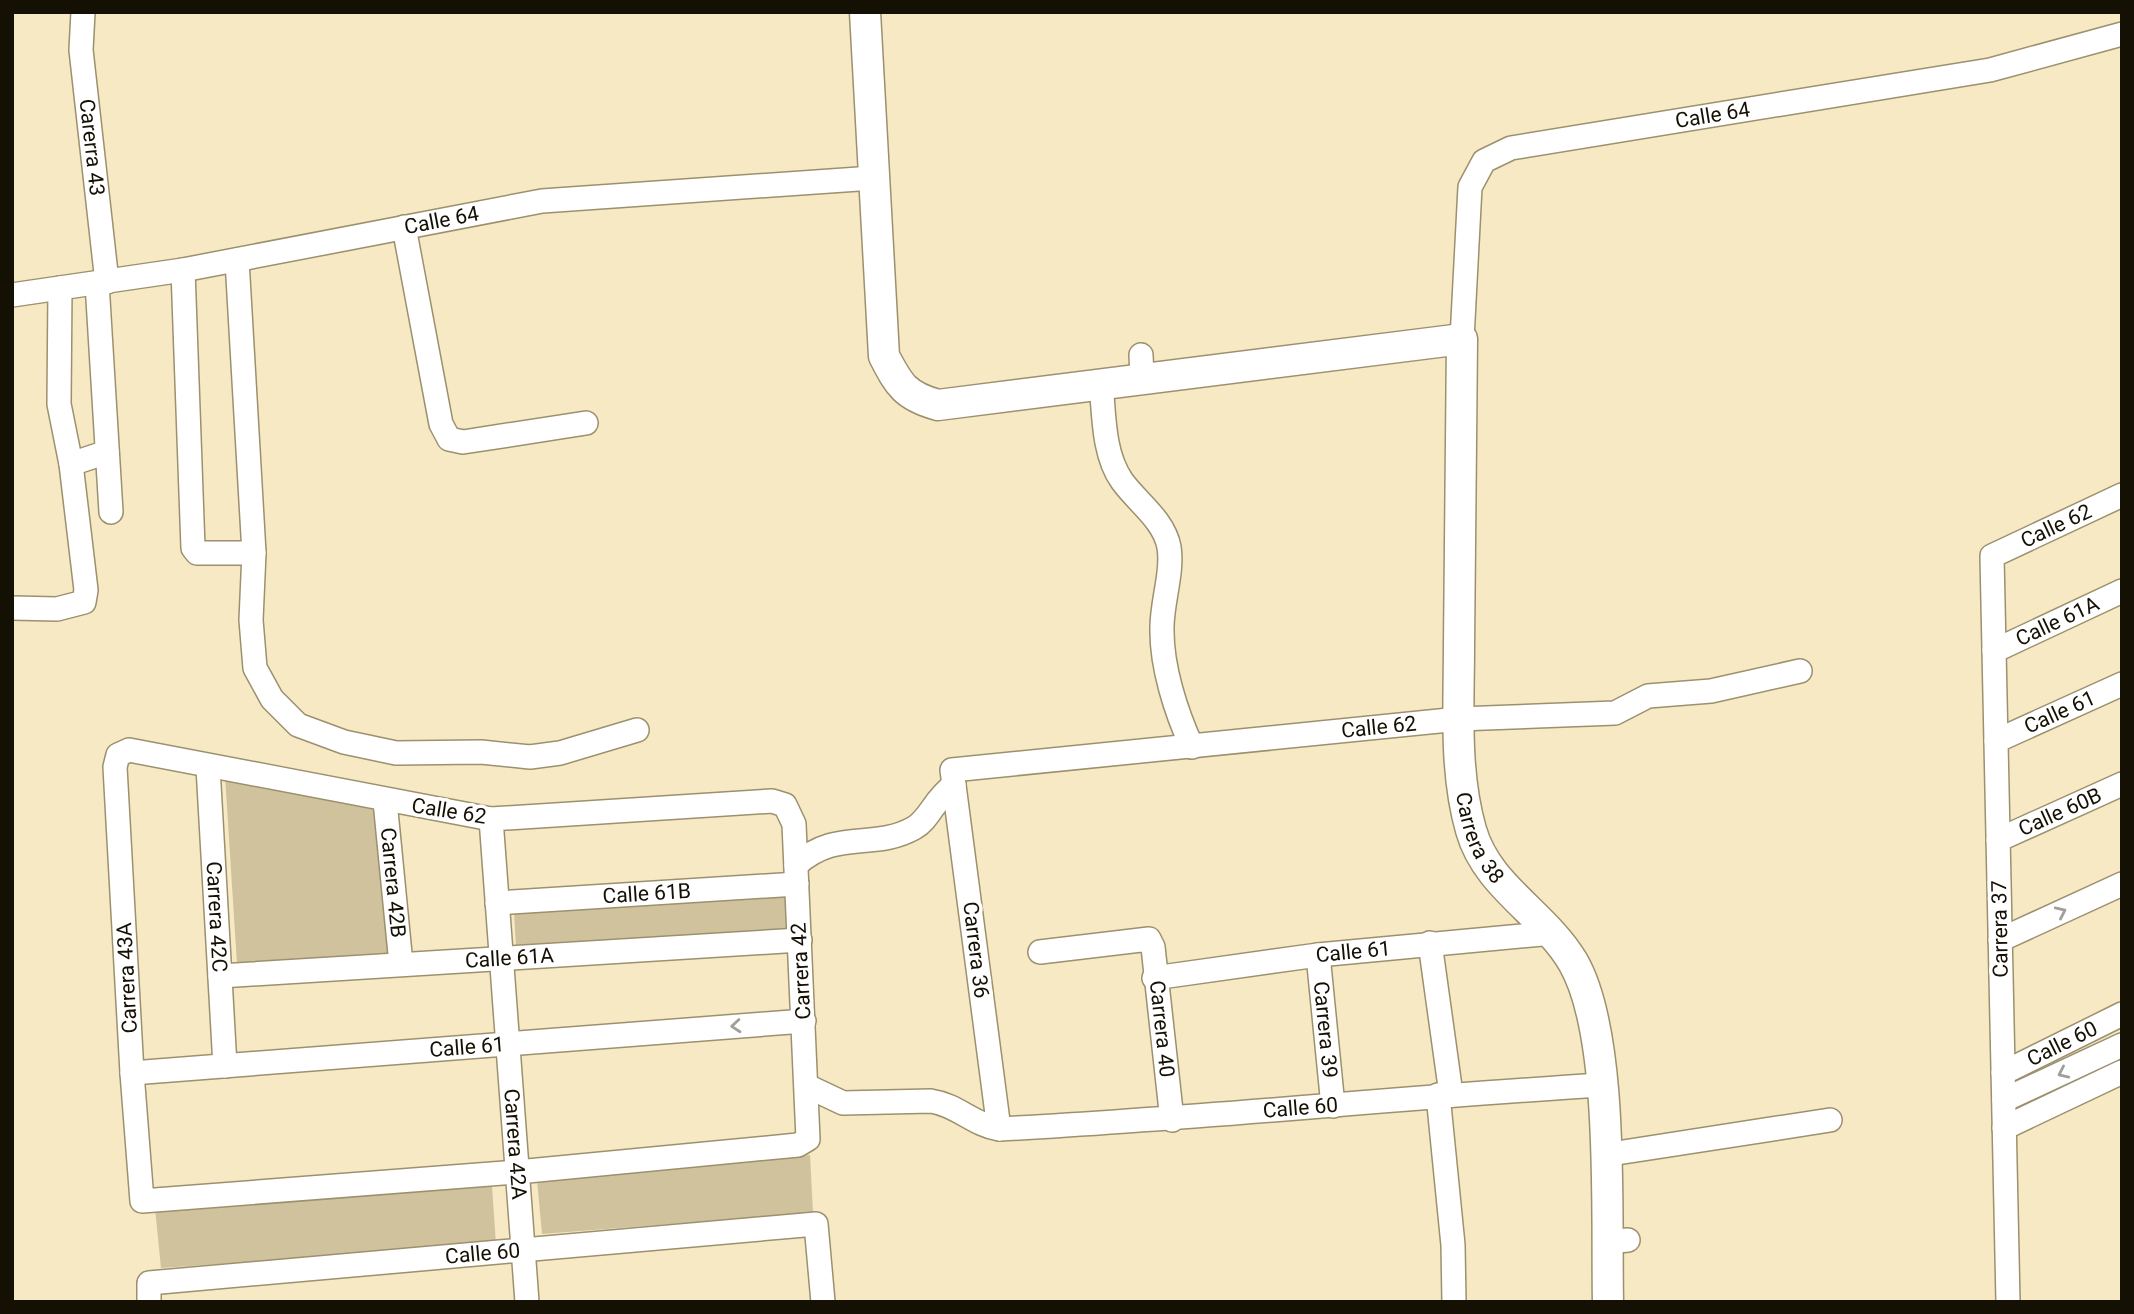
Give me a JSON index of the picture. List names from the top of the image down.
{
  "streets": {
    "main road": ["Carrera 38"],
    "street": [
      "Calle 64",
      "Carerra 43",
      "Calle 62",
      "Calle 61A",
      "Calle 61",
      "Calle 60B",
      "Carrera 42B",
      "Calle 61B",
      "Carrera 42C",
      "Carrera 37",
      "Carrera 36",
      "Carrera 42",
      "Carrera 43A",
      "Carrera 40",
      "Carrera 39",
      "Calle 60",
      "Carrera 42A"
    ]
  },
  "crossings": [
    ["Calle 64", "Carerra 43"],
    ["Calle 64", "Carrera 38"],
    ["Calle 62", "Carrera 38"],
    ["Calle 62", "Carrera 42B"],
    ["Calle 62", "Carrera 42C"],
    ["Calle 62", "Carrera 37"],
    ["Calle 62", "Carrera 36"],
    ["Calle 62", "Carrera 42"],
    ["Calle 62", "Carrera 43A"],
    ["Calle 62", "Carrera 42A"],
    ["Calle 61A", "Carrera 42B"],
    ["Calle 61A", "Carrera 42C"],
    ["Calle 61A", "Carrera 37"],
    ["Calle 61A", "Carrera 42"],
    ["Calle 61A", "Carrera 42A"],
    ["Calle 61", "Carrera 38"],
    ["Calle 61", "Carrera 42C"],
    ["Calle 61", "Carrera 37"],
    ["Calle 61", "Carrera 42"],
    ["Calle 61", "Carrera 43A"],
    ["Calle 61", "Carrera 40"],
    ["Calle 61", "Carrera 39"],
    ["Calle 61", "Carrera 42A"],
    ["Calle 60B", "Carrera 37"],
    ["Carrera 38", "Calle 60"],
    ["Calle 61B", "Carrera 42"],
    ["Calle 61B", "Carrera 42A"],
    ["Carrera 37", "Calle 60"],
    ["Carrera 36", "Calle 60"],
    ["Carrera 43A", "Carrera 42A"],
    ["Carrera 40", "Calle 60"],
    ["Carrera 39", "Calle 60"],
    ["Calle 60", "Carrera 42A"]
  ]
}
